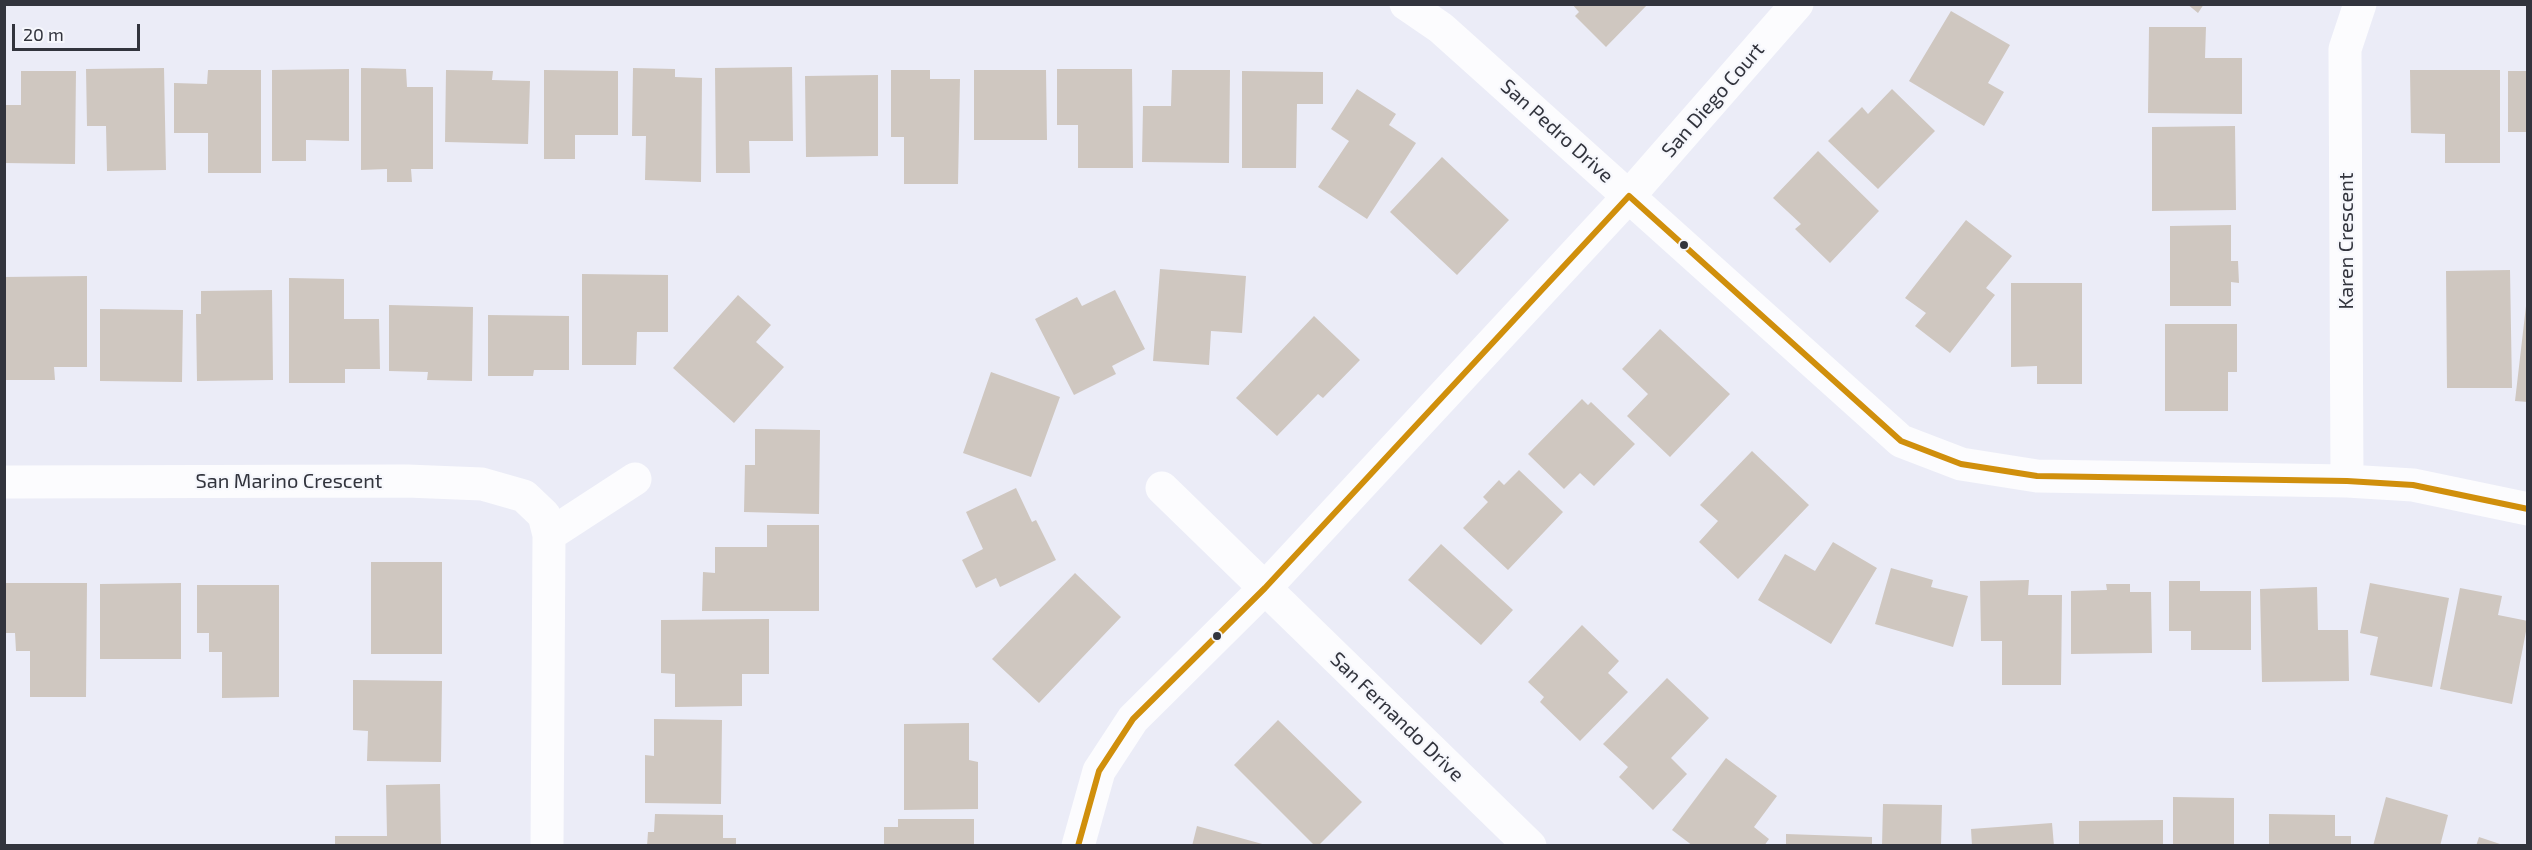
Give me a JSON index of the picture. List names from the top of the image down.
{
  "streets": {
    "street": [
      "San Diego Court",
      "San Pedro Drive",
      "Karen Crescent",
      "San Marino Crescent",
      "San Fernando Drive"
    ]
  },
  "crossings": [
    ["San Diego Court", "San Pedro Drive"],
    ["San Diego Court", "San Fernando Drive"],
    ["San Pedro Drive", "Karen Crescent"]
  ],
  "scale_bar": "20 m"
}
